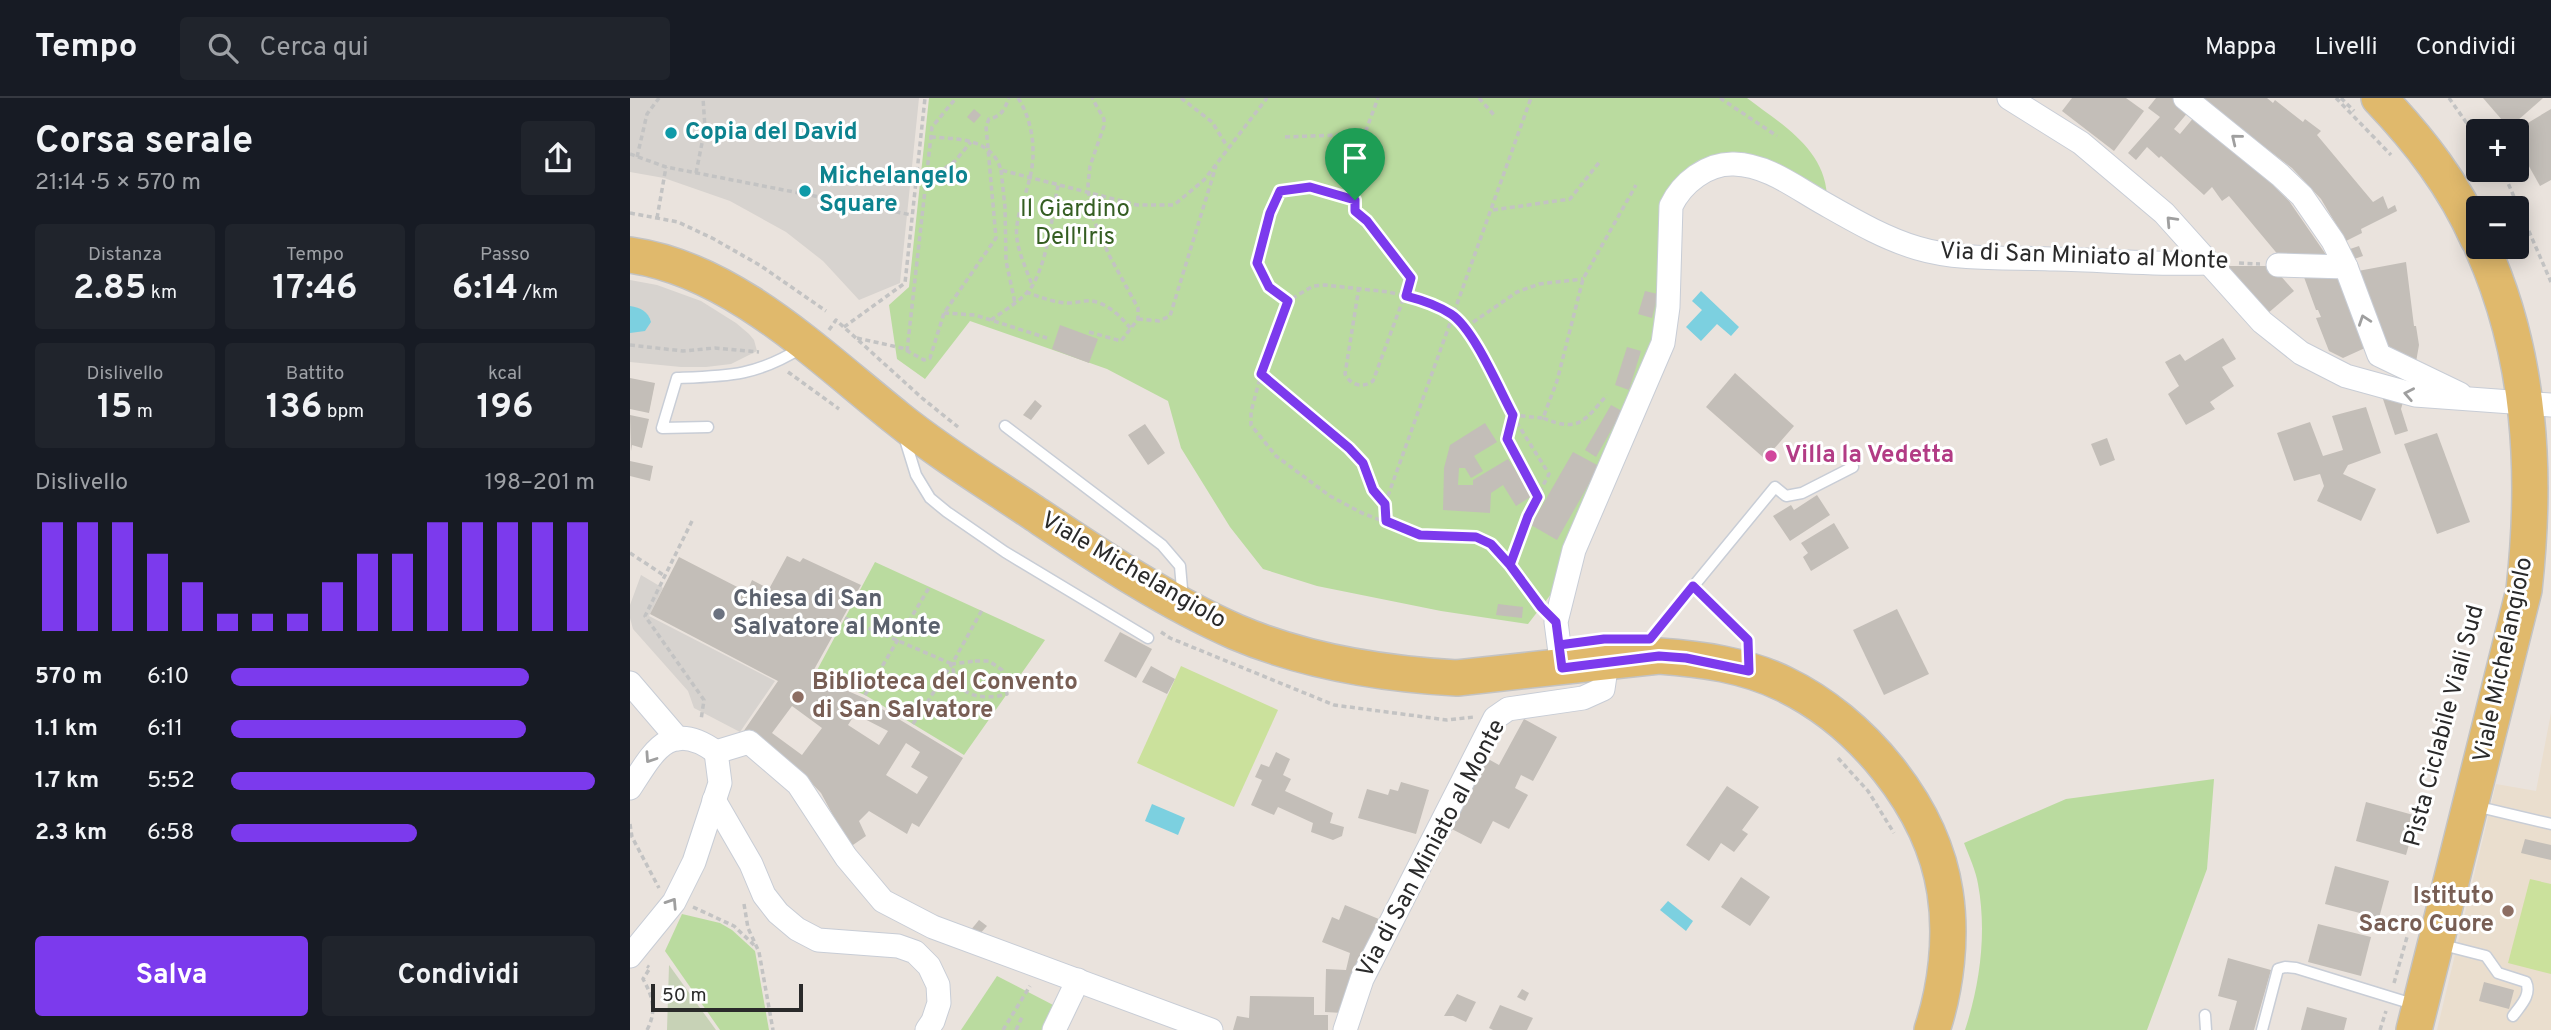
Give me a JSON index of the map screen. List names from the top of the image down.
{
  "streets": {
    "main road": ["Viale Michelangiolo"],
    "street": ["Via di San Miniato al Monte"]
  },
  "crossings": [
    ["Via di San Miniato al Monte", "Viale Michelangiolo"]
  ],
  "parks": ["Il Giardino Dell'Iris"],
  "places": [
    "Copia del David",
    "Michelangelo Square",
    "Villa la Vedetta",
    "Chiesa di San Salvatore al Monte",
    "Biblioteca del Convento di San Salvatore",
    "Istituto Sacro Cuore"
  ],
  "scale_bar": "50 m",
  "page": {
    "header": "Tempo",
    "search": "Cerca qui",
    "nav": ["Mappa", "Livelli", "Condividi"],
    "heading": ["Corsa serale", "21:14 · 5 × 570 m"],
    "map_buttons": ["+", "−"],
    "stats": [
      ["Distanza", "2.85 km"],
      ["Tempo", "17:46"],
      ["Passo", "6:14 /km"],
      ["Dislivello", "15 m"],
      ["Battito", "136 bpm"],
      ["kcal", "196"]
    ],
    "chart": ["Dislivello", "198–201 m"],
    "list": [
      {
        "name": "570 m",
        "note": "6:10"
      },
      {
        "name": "1.1 km",
        "note": "6:11"
      },
      {
        "name": "1.7 km",
        "note": "5:52"
      },
      {
        "name": "2.3 km",
        "note": "6:58"
      }
    ],
    "buttons": ["Salva", "Condividi"],
    "scale": "50 m"
  }
}
